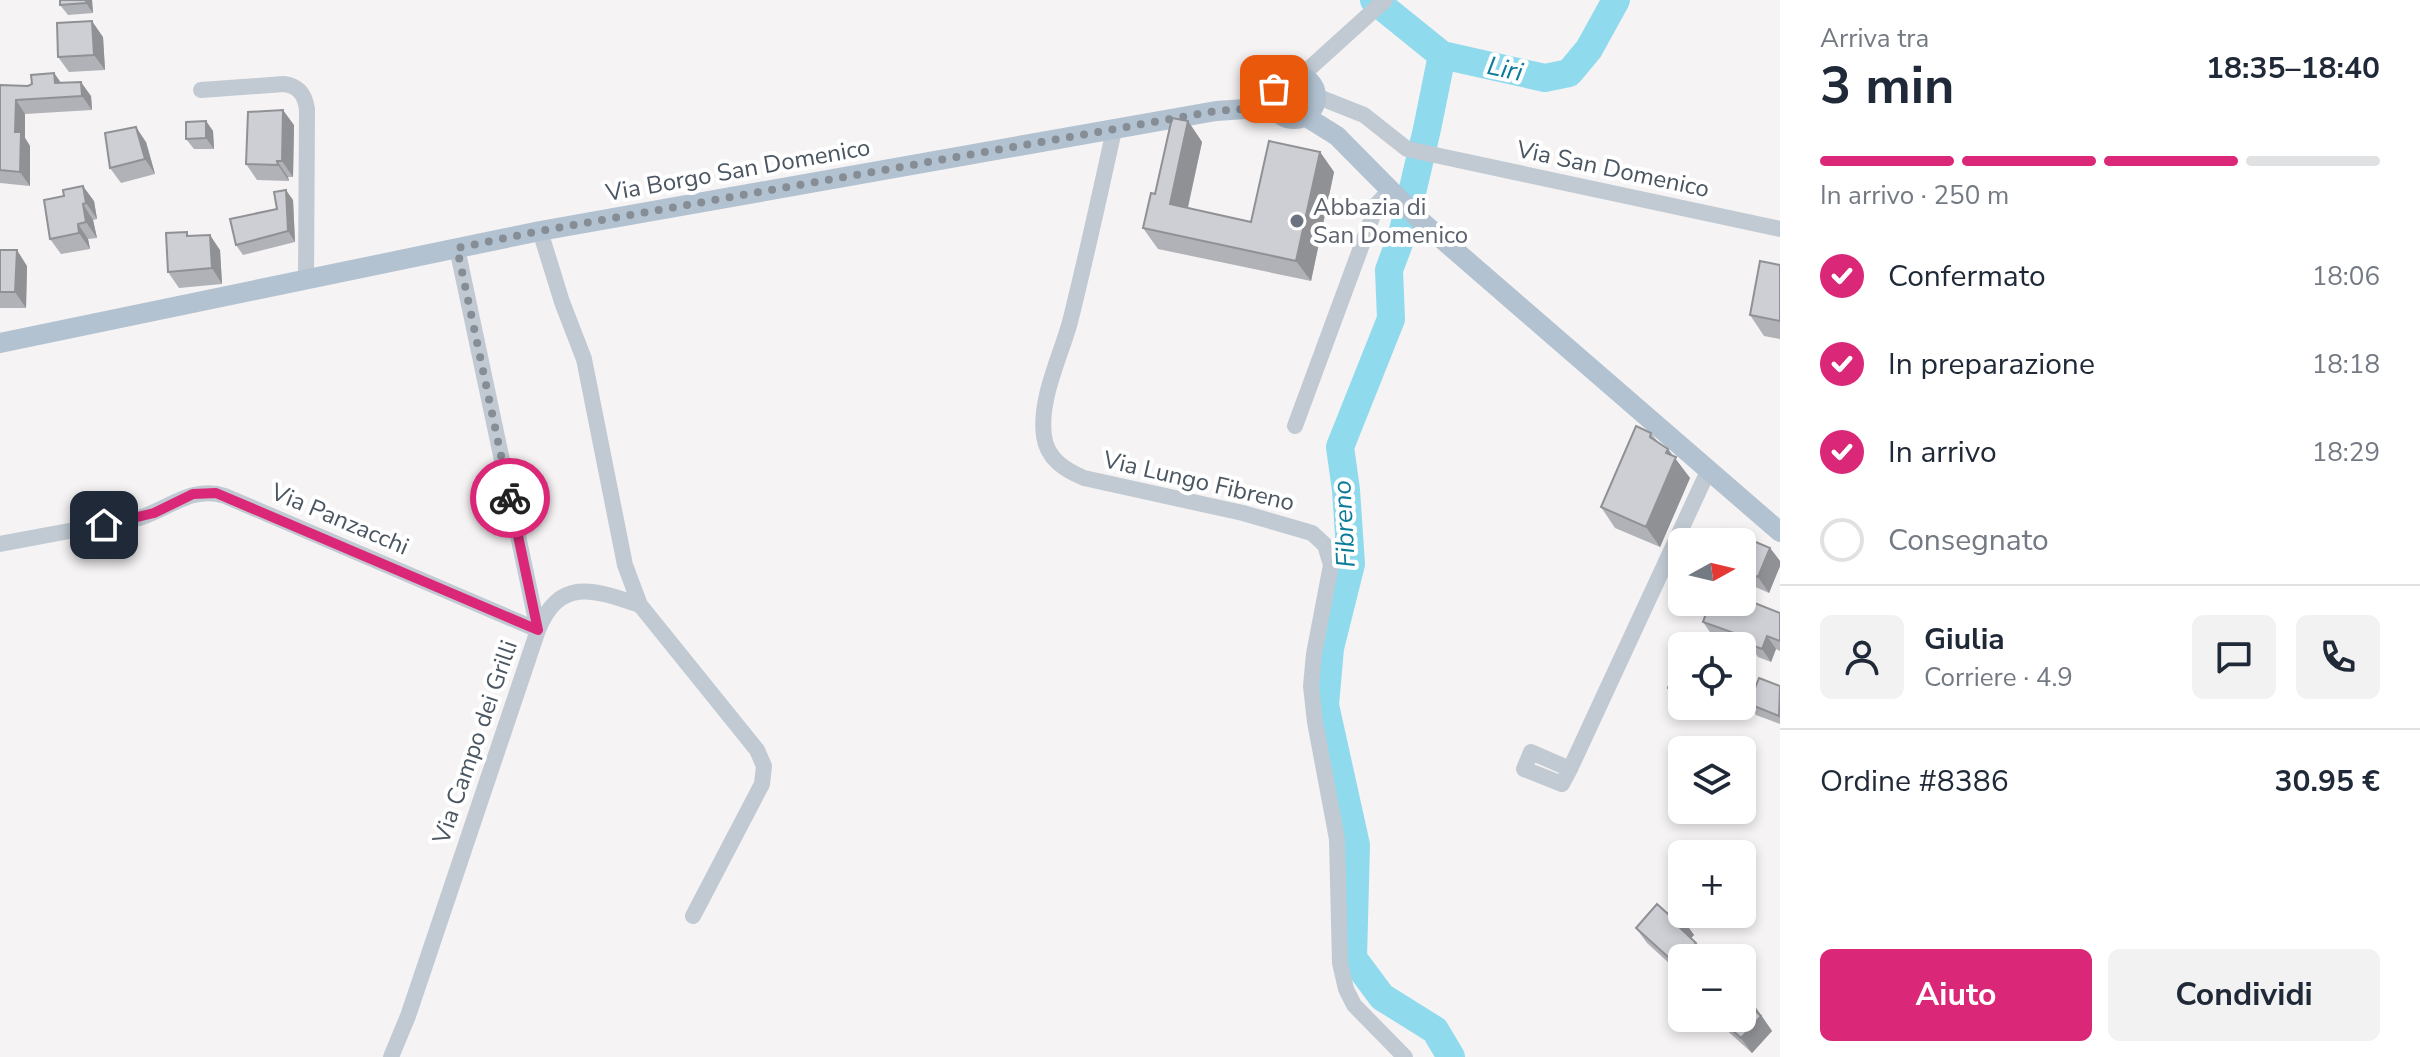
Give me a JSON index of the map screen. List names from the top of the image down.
{
  "streets": {
    "main road": ["Via Borgo San Domenico"],
    "street": [
      "Via San Domenico",
      "Via Lungo Fibreno",
      "Via Panzacchi",
      "Via Campo dei Grilli"
    ]
  },
  "crossings": [
    ["Via San Domenico", "Via Borgo San Domenico"],
    ["Via Borgo San Domenico", "Via Lungo Fibreno"],
    ["Via Borgo San Domenico", "Via Campo dei Grilli"],
    ["Via Panzacchi", "Via Campo dei Grilli"]
  ],
  "water": ["Liri", "Fibreno"],
  "places": ["Abbazia di San Domenico"],
  "north": "right",
  "page": {
    "heading": ["3 min", "Arriva tra", "18:35–18:40"],
    "panel": [
      "Giulia",
      "Corriere · 4.9",
      "Ordine #8386",
      "30.95 €"
    ],
    "bar": "In arrivo · 250 m",
    "list": [
      ["Confermato", "18:06"],
      ["In preparazione", "18:18"],
      ["In arrivo", "18:29"],
      "Consegnato"
    ],
    "map_buttons": ["+", "−"],
    "buttons": ["Aiuto", "Condividi"]
  }
}
